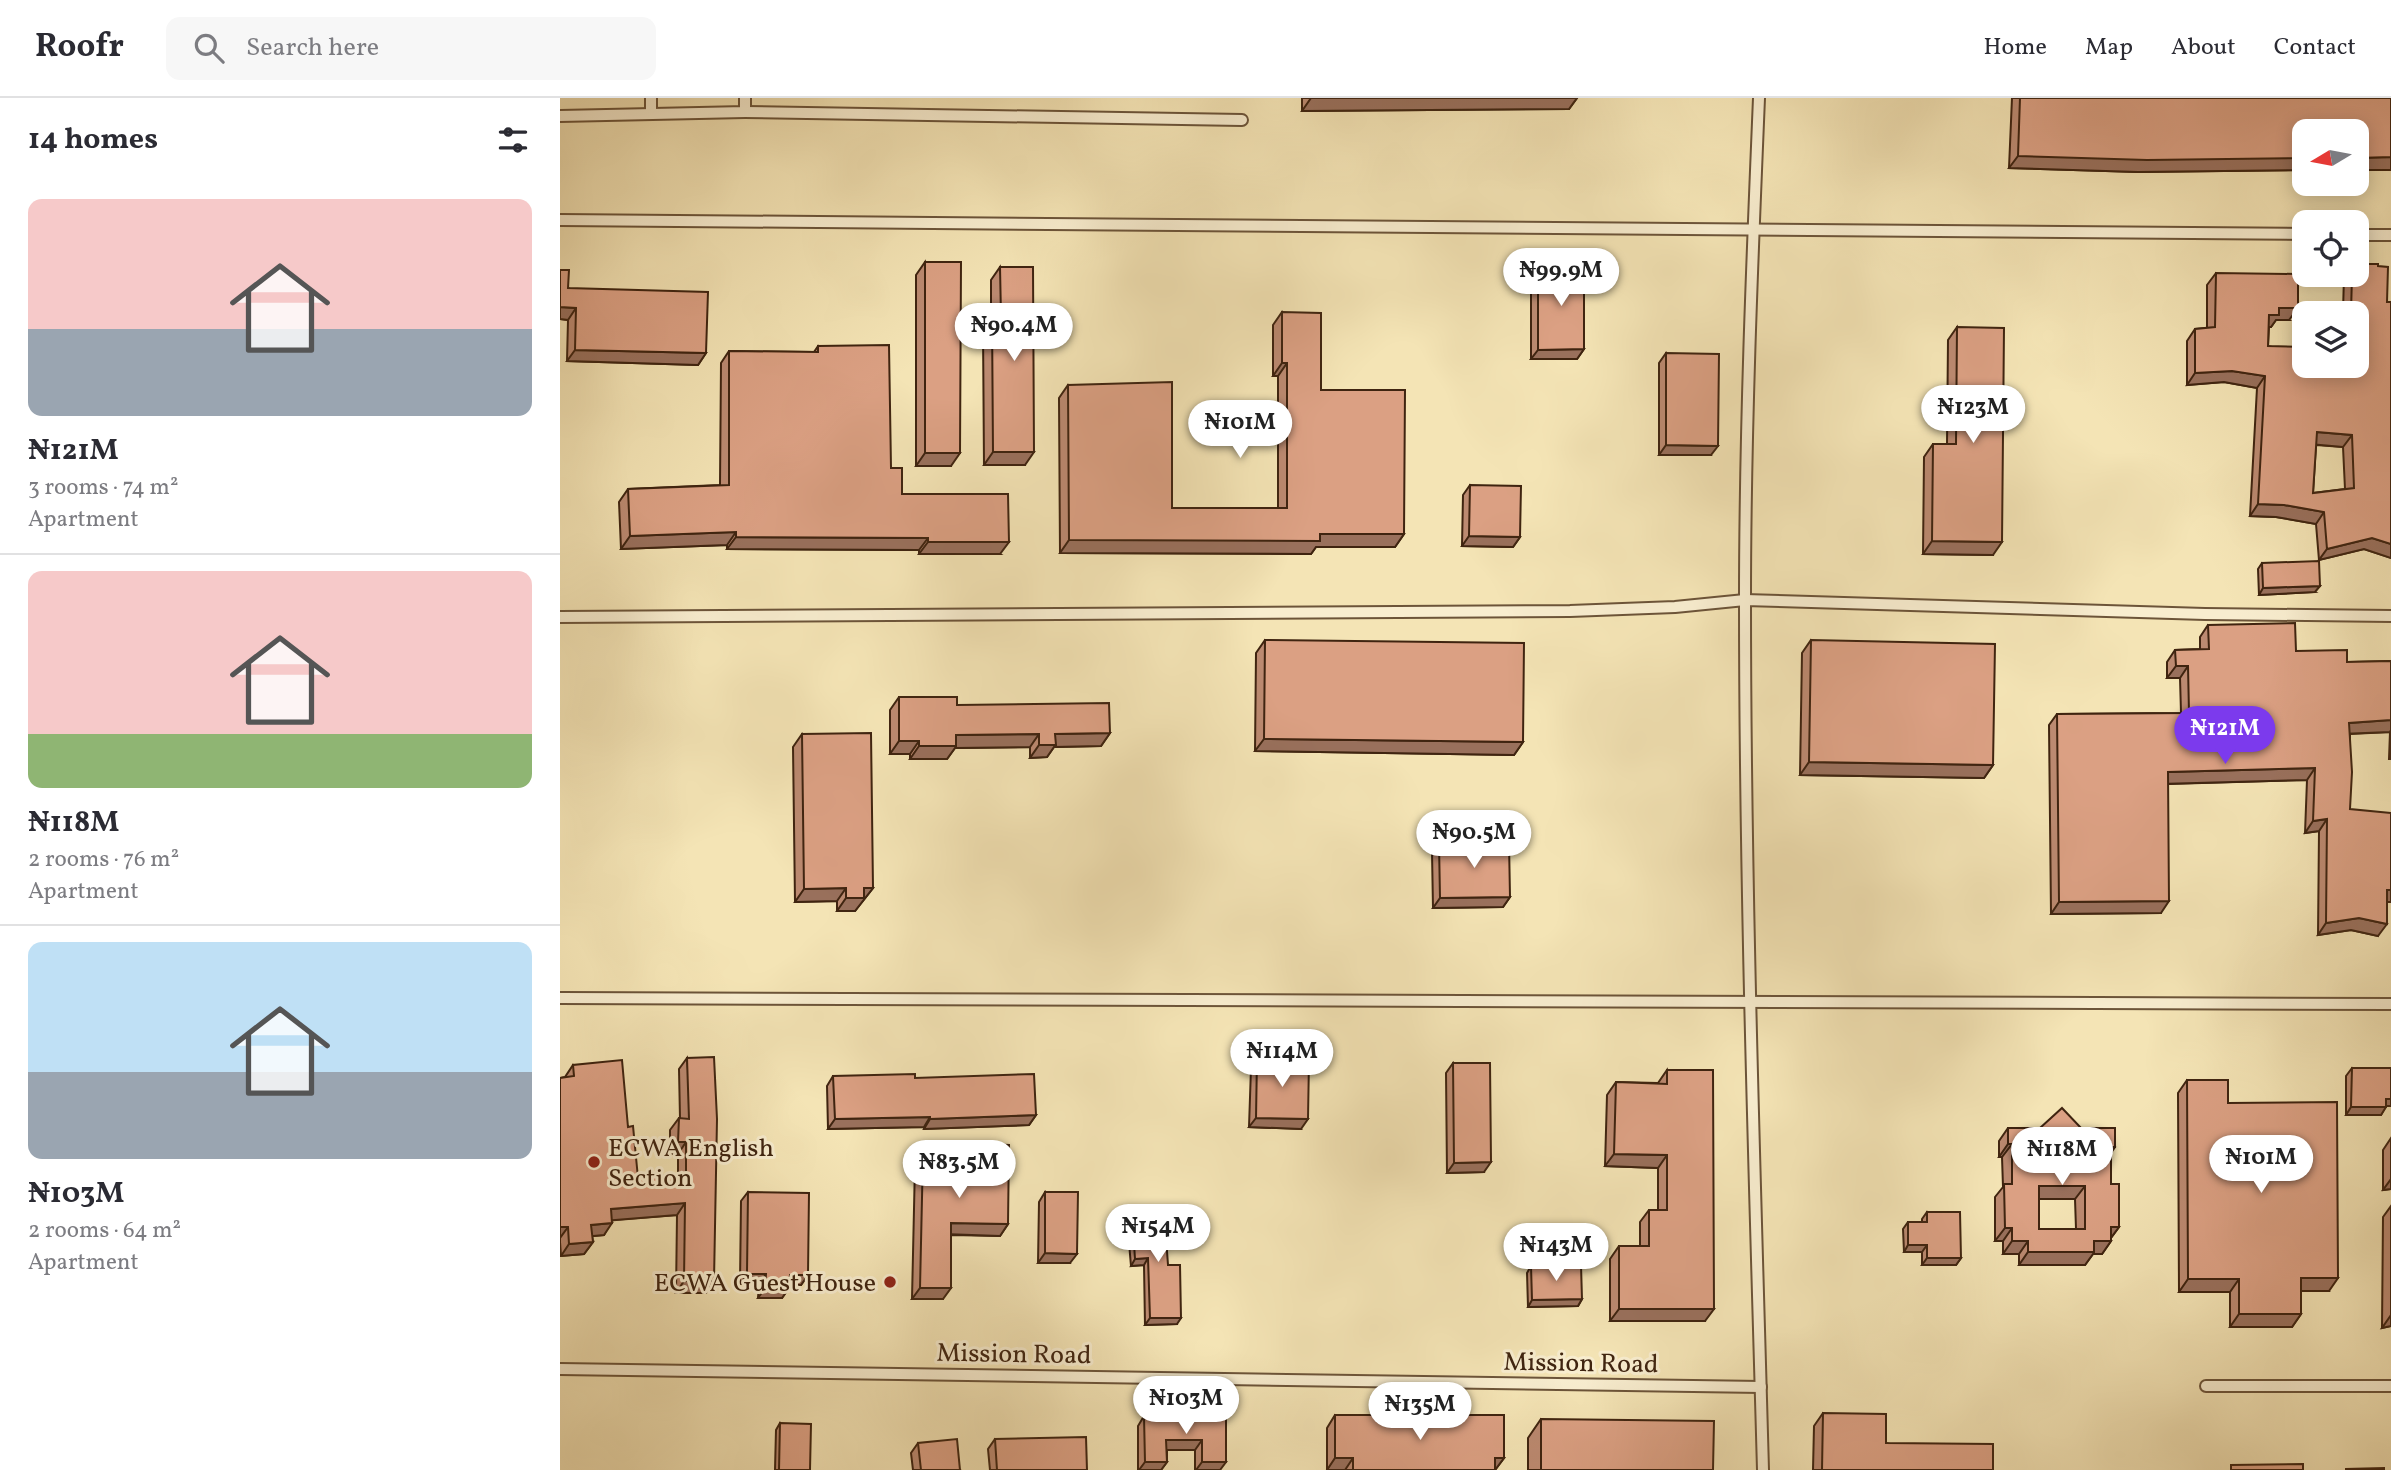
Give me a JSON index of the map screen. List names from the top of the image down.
{
  "streets": {
    "lane": ["Mission Road"]
  },
  "places": ["ECWA English Section", "ECWA Guest House"],
  "north": "left",
  "page": {
    "header": "Roofr",
    "search": "Search here",
    "nav": [
      "Home",
      "Map",
      "About",
      "Contact"
    ],
    "heading": "14 homes",
    "list": [
      {
        "name": "₦121M",
        "note": "3 rooms · 74 m² · Apartment"
      },
      {
        "name": "₦118M",
        "note": "2 rooms · 76 m² · Apartment"
      },
      {
        "name": "₦103M",
        "note": "2 rooms · 64 m² · Apartment"
      }
    ],
    "price": [
      "₦99.9M",
      "₦90.4M",
      "₦123M",
      "₦101M",
      "₦121M",
      "₦90.5M",
      "₦114M",
      "₦118M",
      "₦101M",
      "₦83.5M",
      "₦154M",
      "₦143M",
      "₦103M",
      "₦135M"
    ]
  }
}
